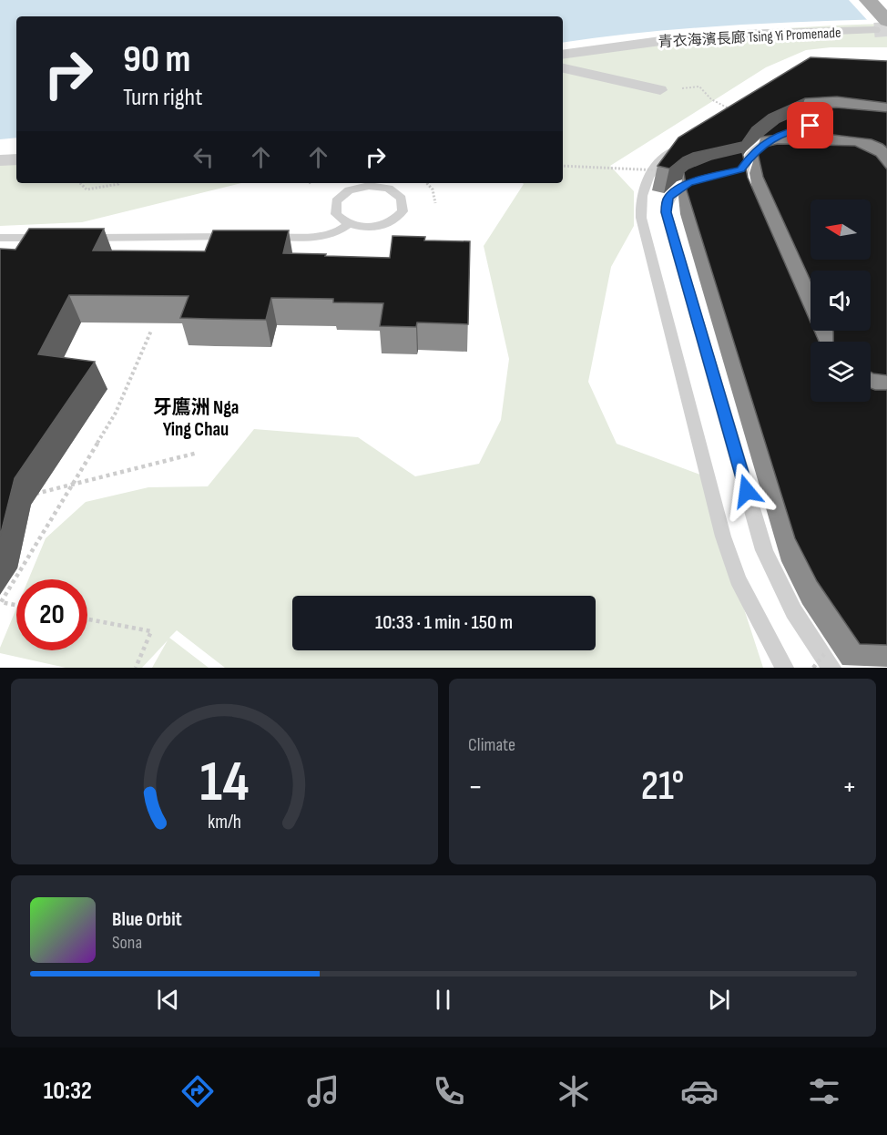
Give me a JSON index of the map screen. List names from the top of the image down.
{
  "streets": {
    "street": ["青衣海濱長廊 Tsing Yi Promenade"]
  },
  "districts": ["牙鷹洲 Nga Ying Chau"],
  "north": "left",
  "page": {
    "turn": ["90 m", "Turn right"],
    "limit": "20",
    "trip": "10:33 · 1 min · 150 m",
    "tile": "Climate",
    "heat": ["−", "21°", "+"],
    "song": ["Blue Orbit", "Sona"],
    "tabs": "10:32",
    "gauge": ["14", "km/h"]
  }
}
